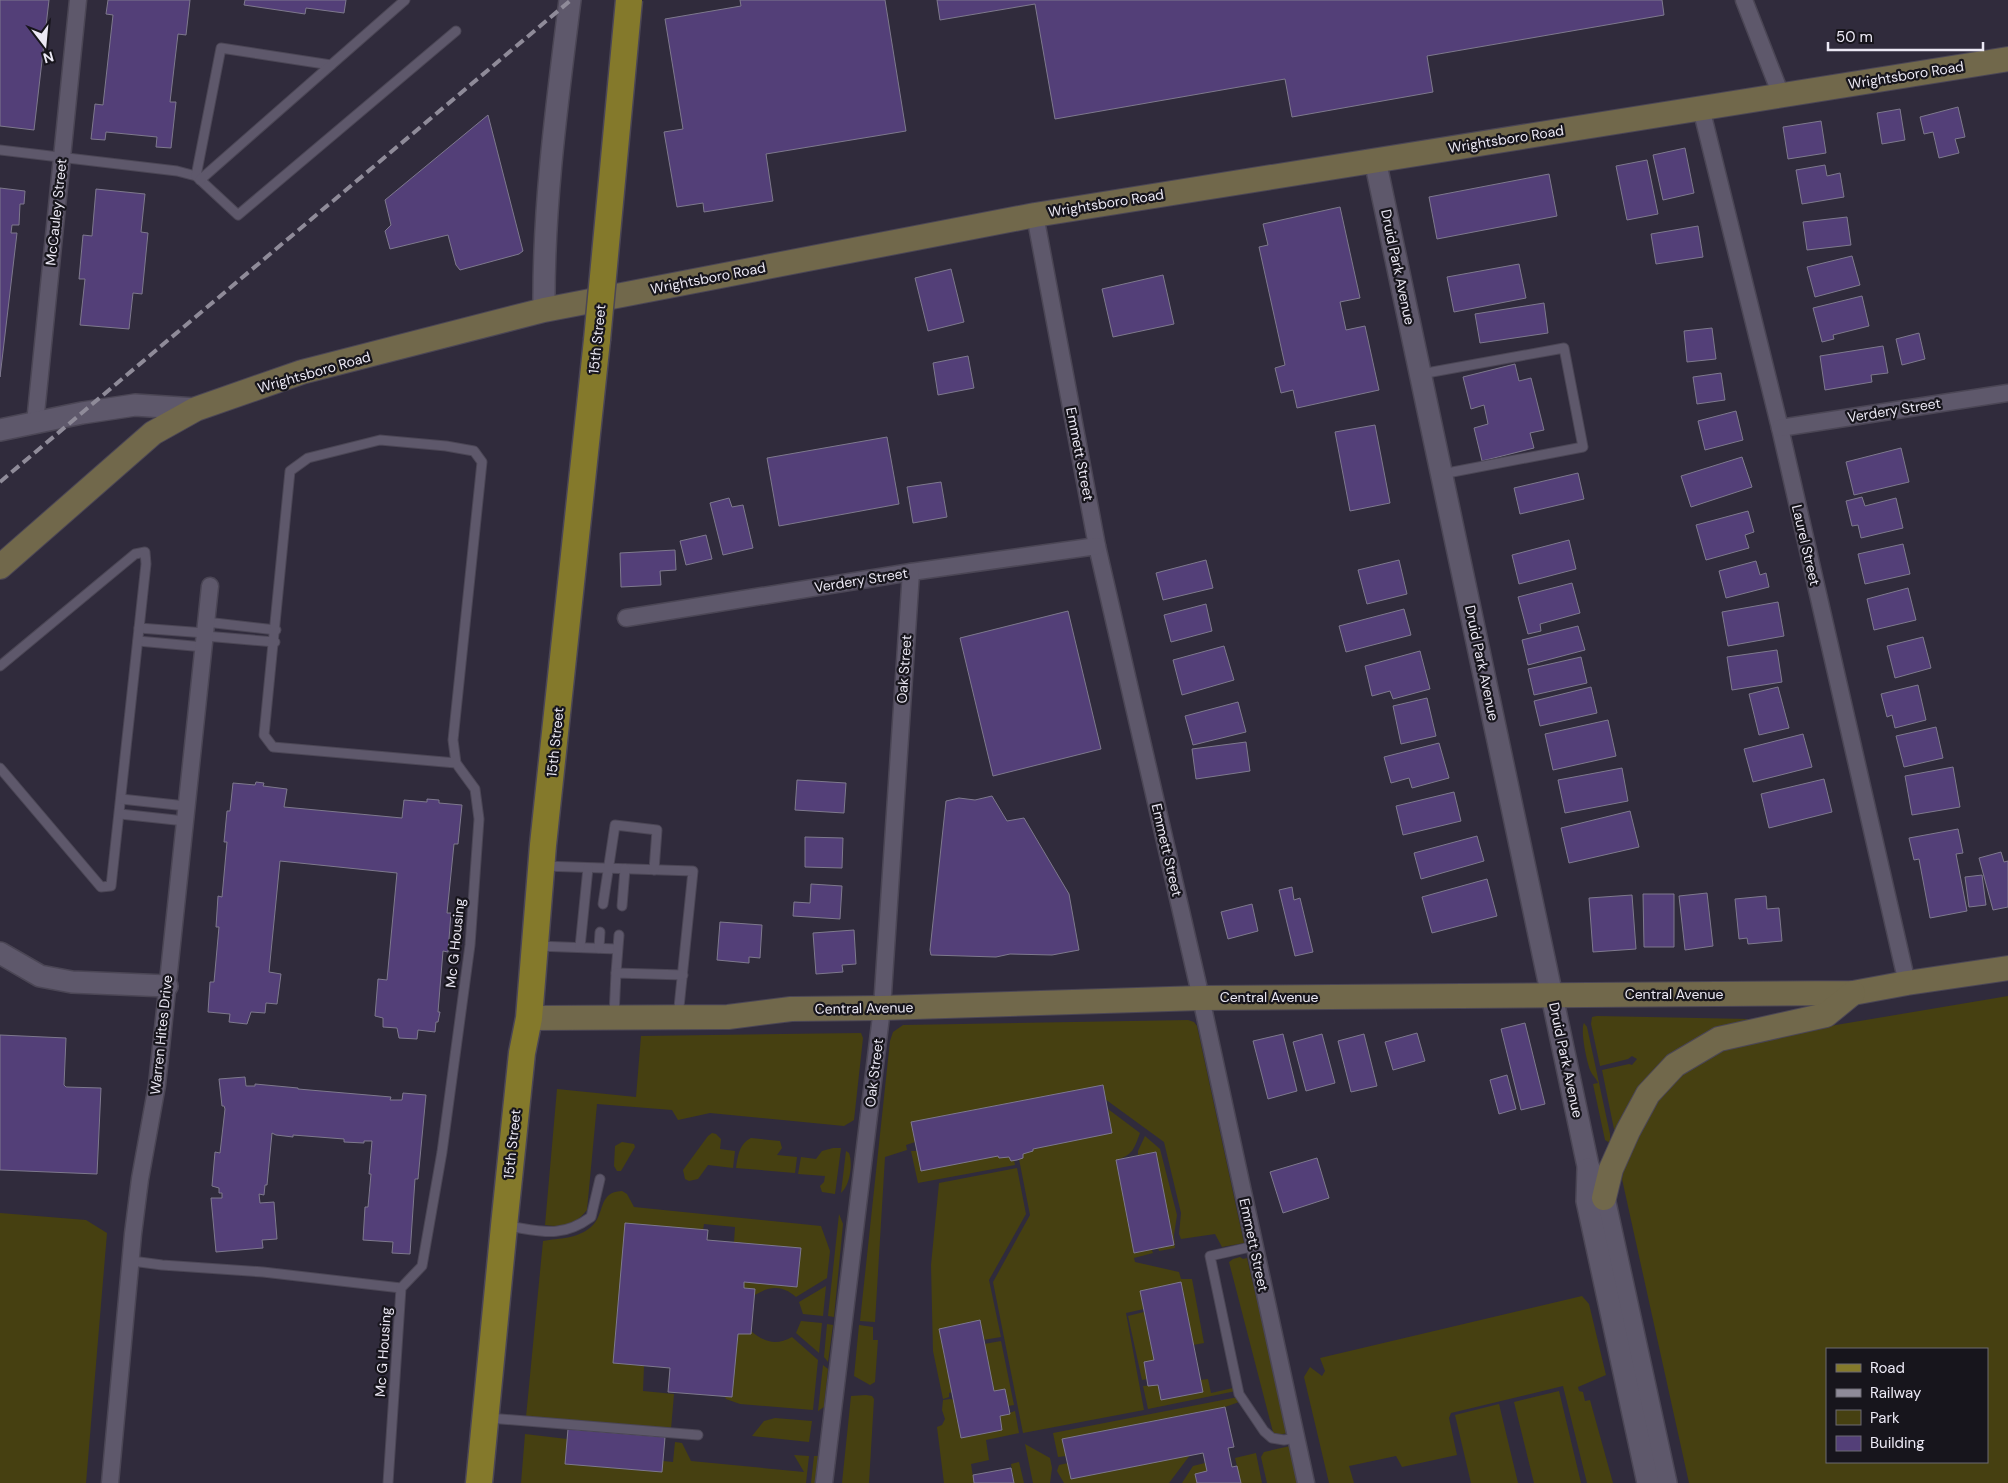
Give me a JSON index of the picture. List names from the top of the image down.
{
  "streets": {
    "main road": ["Wrightsboro Road", "15th Street", "Central Avenue"],
    "street": [
      "McCauley Street",
      "Druid Park Avenue",
      "Verdery Street",
      "Emmett Street",
      "Laurel Street",
      "Oak Street",
      "Warren Hites Drive"
    ],
    "lane": ["Mc G Housing"]
  },
  "crossings": [
    ["Wrightsboro Road", "McCauley Street"],
    ["Wrightsboro Road", "Druid Park Avenue"],
    ["Wrightsboro Road", "Emmett Street"],
    ["Wrightsboro Road", "Laurel Street"],
    ["Druid Park Avenue", "Central Avenue"],
    ["15th Street", "Central Avenue"],
    ["Verdery Street", "Emmett Street"],
    ["Verdery Street", "Laurel Street"],
    ["Verdery Street", "Oak Street"],
    ["Emmett Street", "Central Avenue"],
    ["Laurel Street", "Central Avenue"],
    ["Oak Street", "Central Avenue"]
  ],
  "legend": [
    "Road",
    "Railway",
    "Park",
    "Building"
  ],
  "scale_bar": "50 m",
  "north": "bottom"
}
